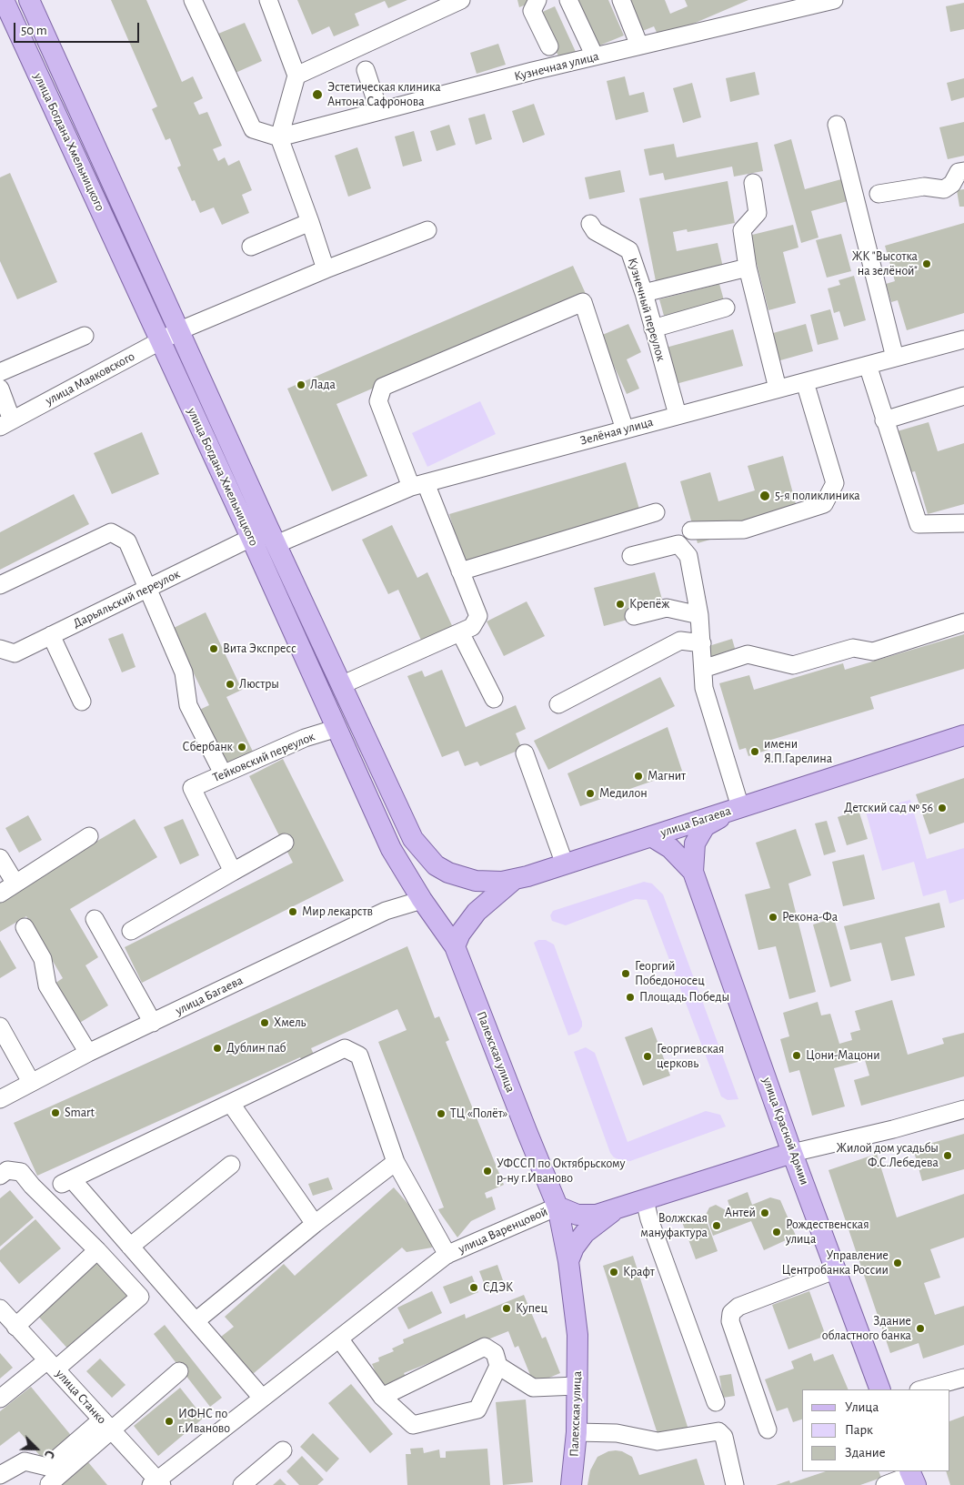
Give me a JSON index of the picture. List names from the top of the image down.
{
  "streets": {
    "main road": [
      "улица Богдана Хмельницкого",
      "улица Багаева",
      "Палехская улица",
      "улица Красной Армии",
      "улица Варенцовой"
    ],
    "street": [
      "Кузнечная улица",
      "Кузнечный переулок",
      "улица Маяковского",
      "Зелёная улица",
      "Дарьяльский переулок",
      "Тейковский переулок",
      "улица Станко"
    ]
  },
  "crossings": [
    ["улица Богдана Хмельницкого", "улица Маяковского"],
    ["улица Богдана Хмельницкого", "Зелёная улица"],
    ["улица Богдана Хмельницкого", "Дарьяльский переулок"],
    ["улица Богдана Хмельницкого", "Тейковский переулок"],
    ["улица Богдана Хмельницкого", "улица Багаева"],
    ["улица Богдана Хмельницкого", "Палехская улица"],
    ["Кузнечный переулок", "Зелёная улица"],
    ["улица Багаева", "Палехская улица"],
    ["улица Багаева", "улица Красной Армии"],
    ["Палехская улица", "улица Варенцовой"],
    ["улица Красной Армии", "улица Варенцовой"],
    ["улица Варенцовой", "улица Станко"]
  ],
  "places": [
    "Эстетическая клиника Антона Сафронова",
    "ЖК \"Высотка на зелёной\"",
    "Лада",
    "5-я поликлиника",
    "Крепёж",
    "Вита Экспресс",
    "Люстры",
    "Сбербанк",
    "имени Я.П.Гарелина",
    "Магнит",
    "Медилон",
    "Детский сад № 56",
    "Мир лекарств",
    "Рекона-Фа",
    "Георгий Победоносец",
    "Площадь Победы",
    "Хмель",
    "Дублин паб",
    "Цони-Мацони",
    "Георгиевская церковь",
    "Smart",
    "ТЦ «Полёт»",
    "Жилой дом усадьбы Ф.С.Лебедева",
    "УФССП по Октябрьскому р-ну г.Иваново",
    "Антей",
    "Волжская мануфактура",
    "Рождественская улица",
    "Управление Центробанка России",
    "Крафт",
    "СДЭК",
    "Купец",
    "Здание областного банка",
    "ИФНС по г.Иваново"
  ],
  "legend": ["Улица", "Парк", "Здание"],
  "scale_bar": "50 m",
  "north": "bottom right"
}
